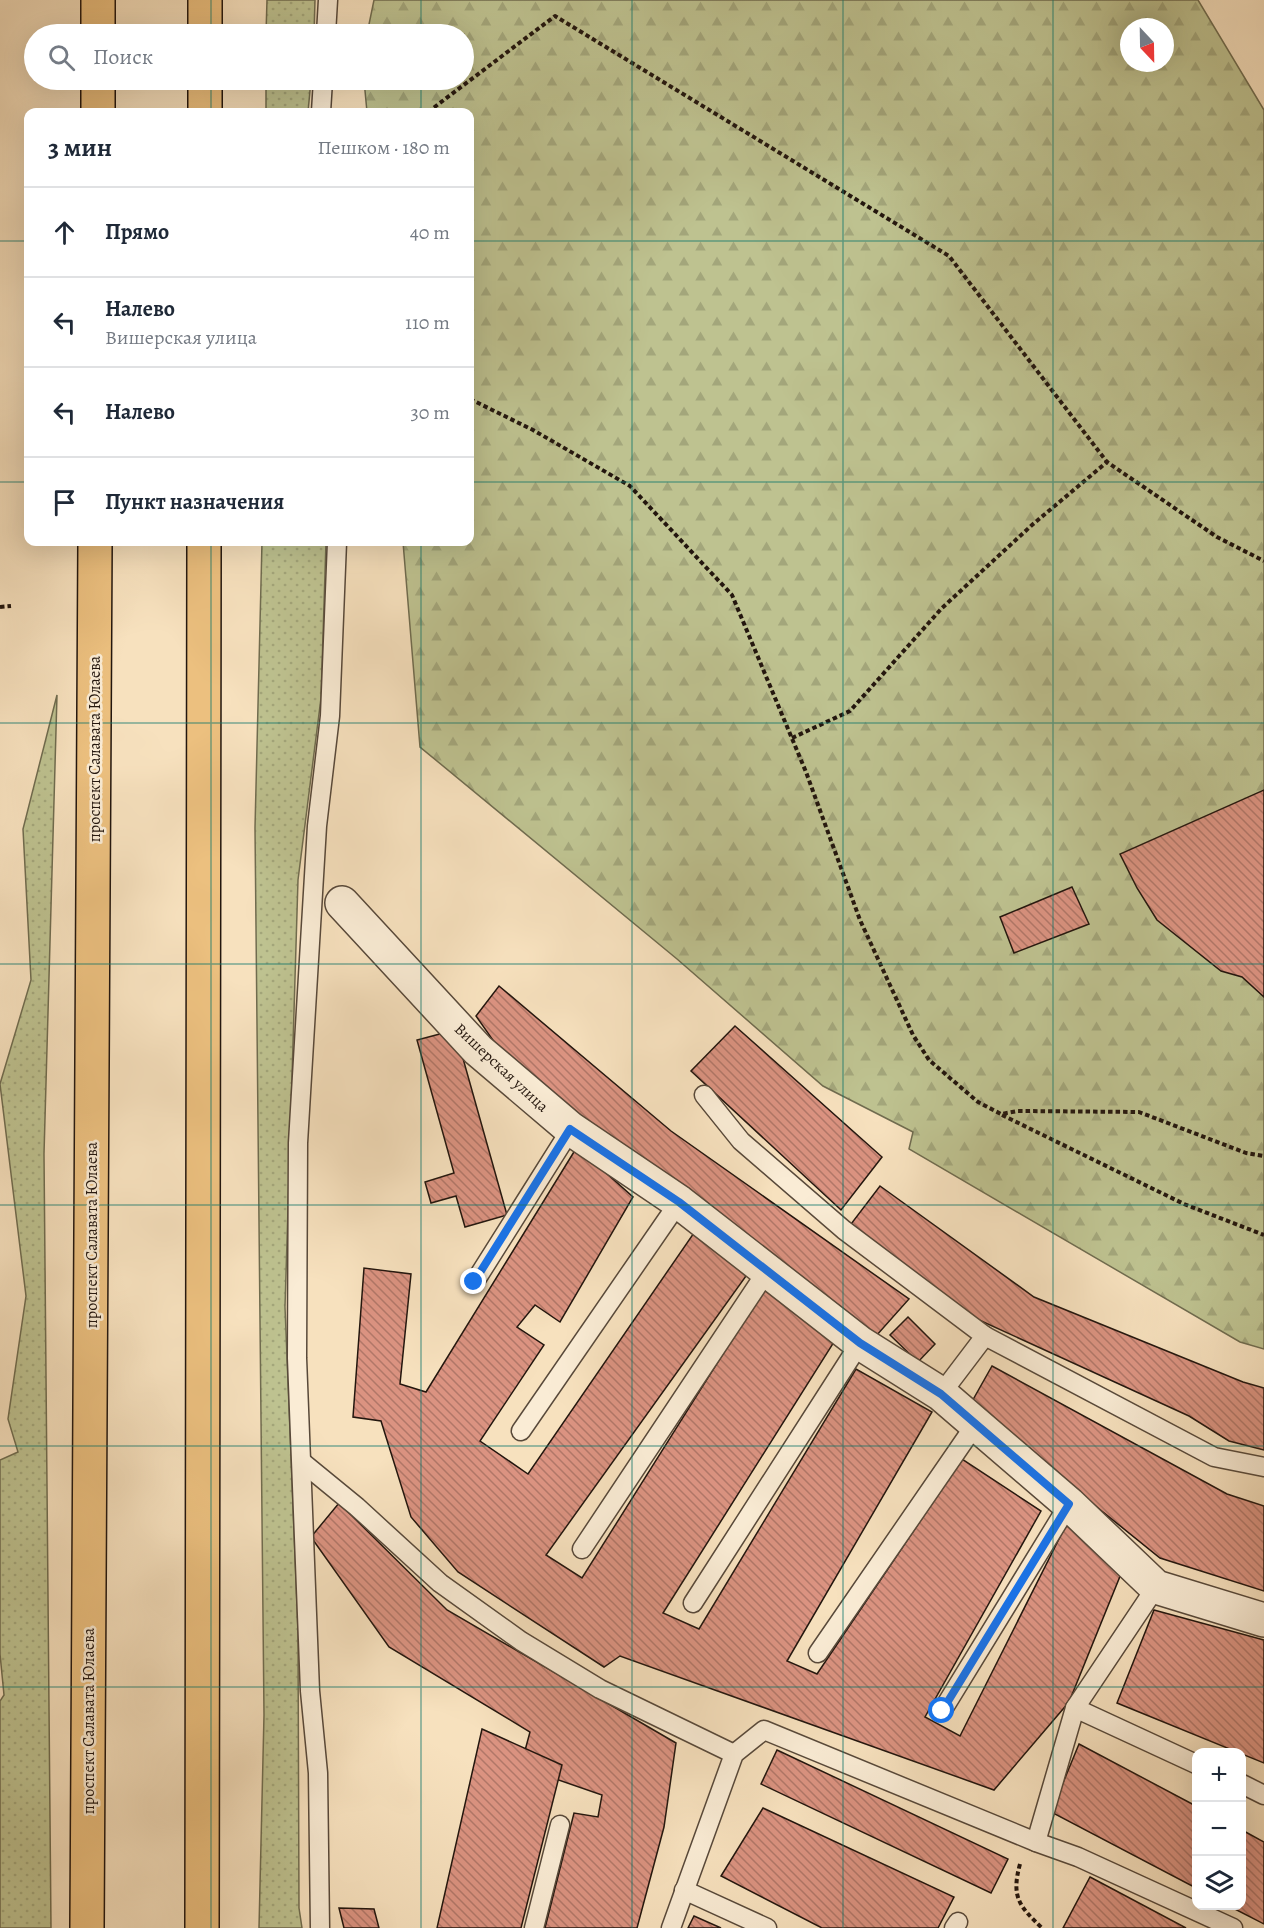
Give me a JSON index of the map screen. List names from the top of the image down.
{
  "streets": {
    "main road": ["проспект Салавата Юлаева"],
    "street": ["Вишерская улица"]
  },
  "north": "bottom",
  "page": {
    "search": "Поиск",
    "heading": ["3 мин", "Пешком · 180 m"],
    "list": [
      ["Прямо", "40 m"],
      ["Налево", "Вишерская улица", "110 m"],
      ["Налево", "30 m"],
      "Пункт назначения"
    ],
    "map_buttons": ["+", "−"]
  }
}
